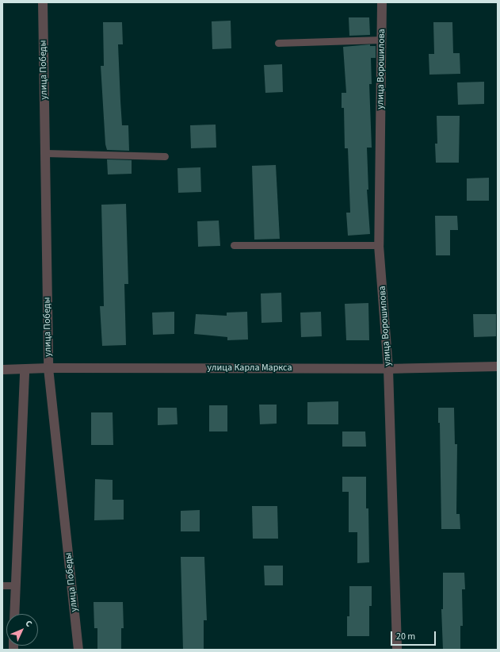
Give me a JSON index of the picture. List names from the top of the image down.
{
  "streets": {
    "street": ["улица Ворошилова", "улица Победы", "улица Карла Маркса"]
  },
  "crossings": [
    ["улица Ворошилова", "улица Карла Маркса"],
    ["улица Победы", "улица Карла Маркса"]
  ],
  "scale_bar": "20 m",
  "north": "top right"
}
